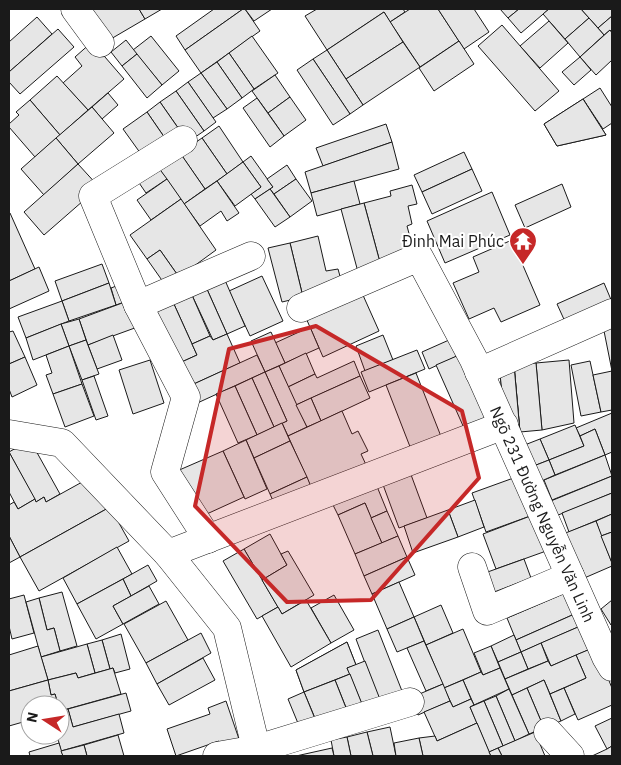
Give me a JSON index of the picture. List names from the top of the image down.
{
  "streets": {
    "street": ["Ngõ 231 Đường Nguyễn Văn Linh"]
  },
  "places": {
    "temple": ["Đinh Mai Phúc"]
  },
  "north": "left"
}
